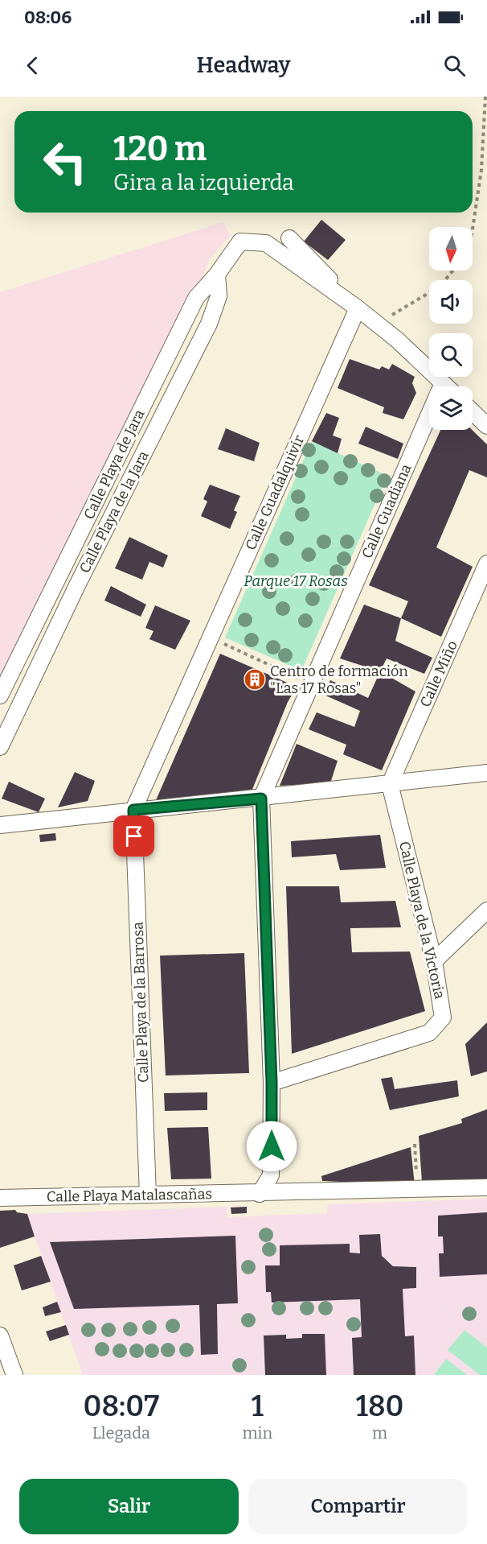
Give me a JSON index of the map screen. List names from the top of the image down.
{
  "streets": {
    "street": [
      "Calle Playa de Jara",
      "Calle Guadalquivir",
      "Calle Guadiana",
      "Calle Playa de la Jara",
      "Calle Miño",
      "Calle Playa de la Victoria",
      "Calle Playa de la Barrosa",
      "Calle Playa Matalascañas"
    ]
  },
  "crossings": [
    ["Calle Playa de Jara", "Calle Guadalquivir"],
    ["Calle Playa de Jara", "Calle Playa de la Jara"],
    ["Calle Guadalquivir", "Calle Playa de la Barrosa"],
    ["Calle Miño", "Calle Playa de la Victoria"],
    ["Calle Playa de la Barrosa", "Calle Playa Matalascañas"]
  ],
  "parks": ["Parque 17 Rosas"],
  "places": {
    "building": ["Centro de formación \"Las 17 Rosas\""]
  },
  "north": "bottom",
  "page": {
    "status": "08:06",
    "header": "Headway",
    "turn": ["120 m", "Gira a la izquierda"],
    "eta": [
      "08:07",
      "Llegada",
      "1",
      "min",
      "180",
      "m"
    ],
    "buttons": ["Salir", "Compartir"]
  }
}
